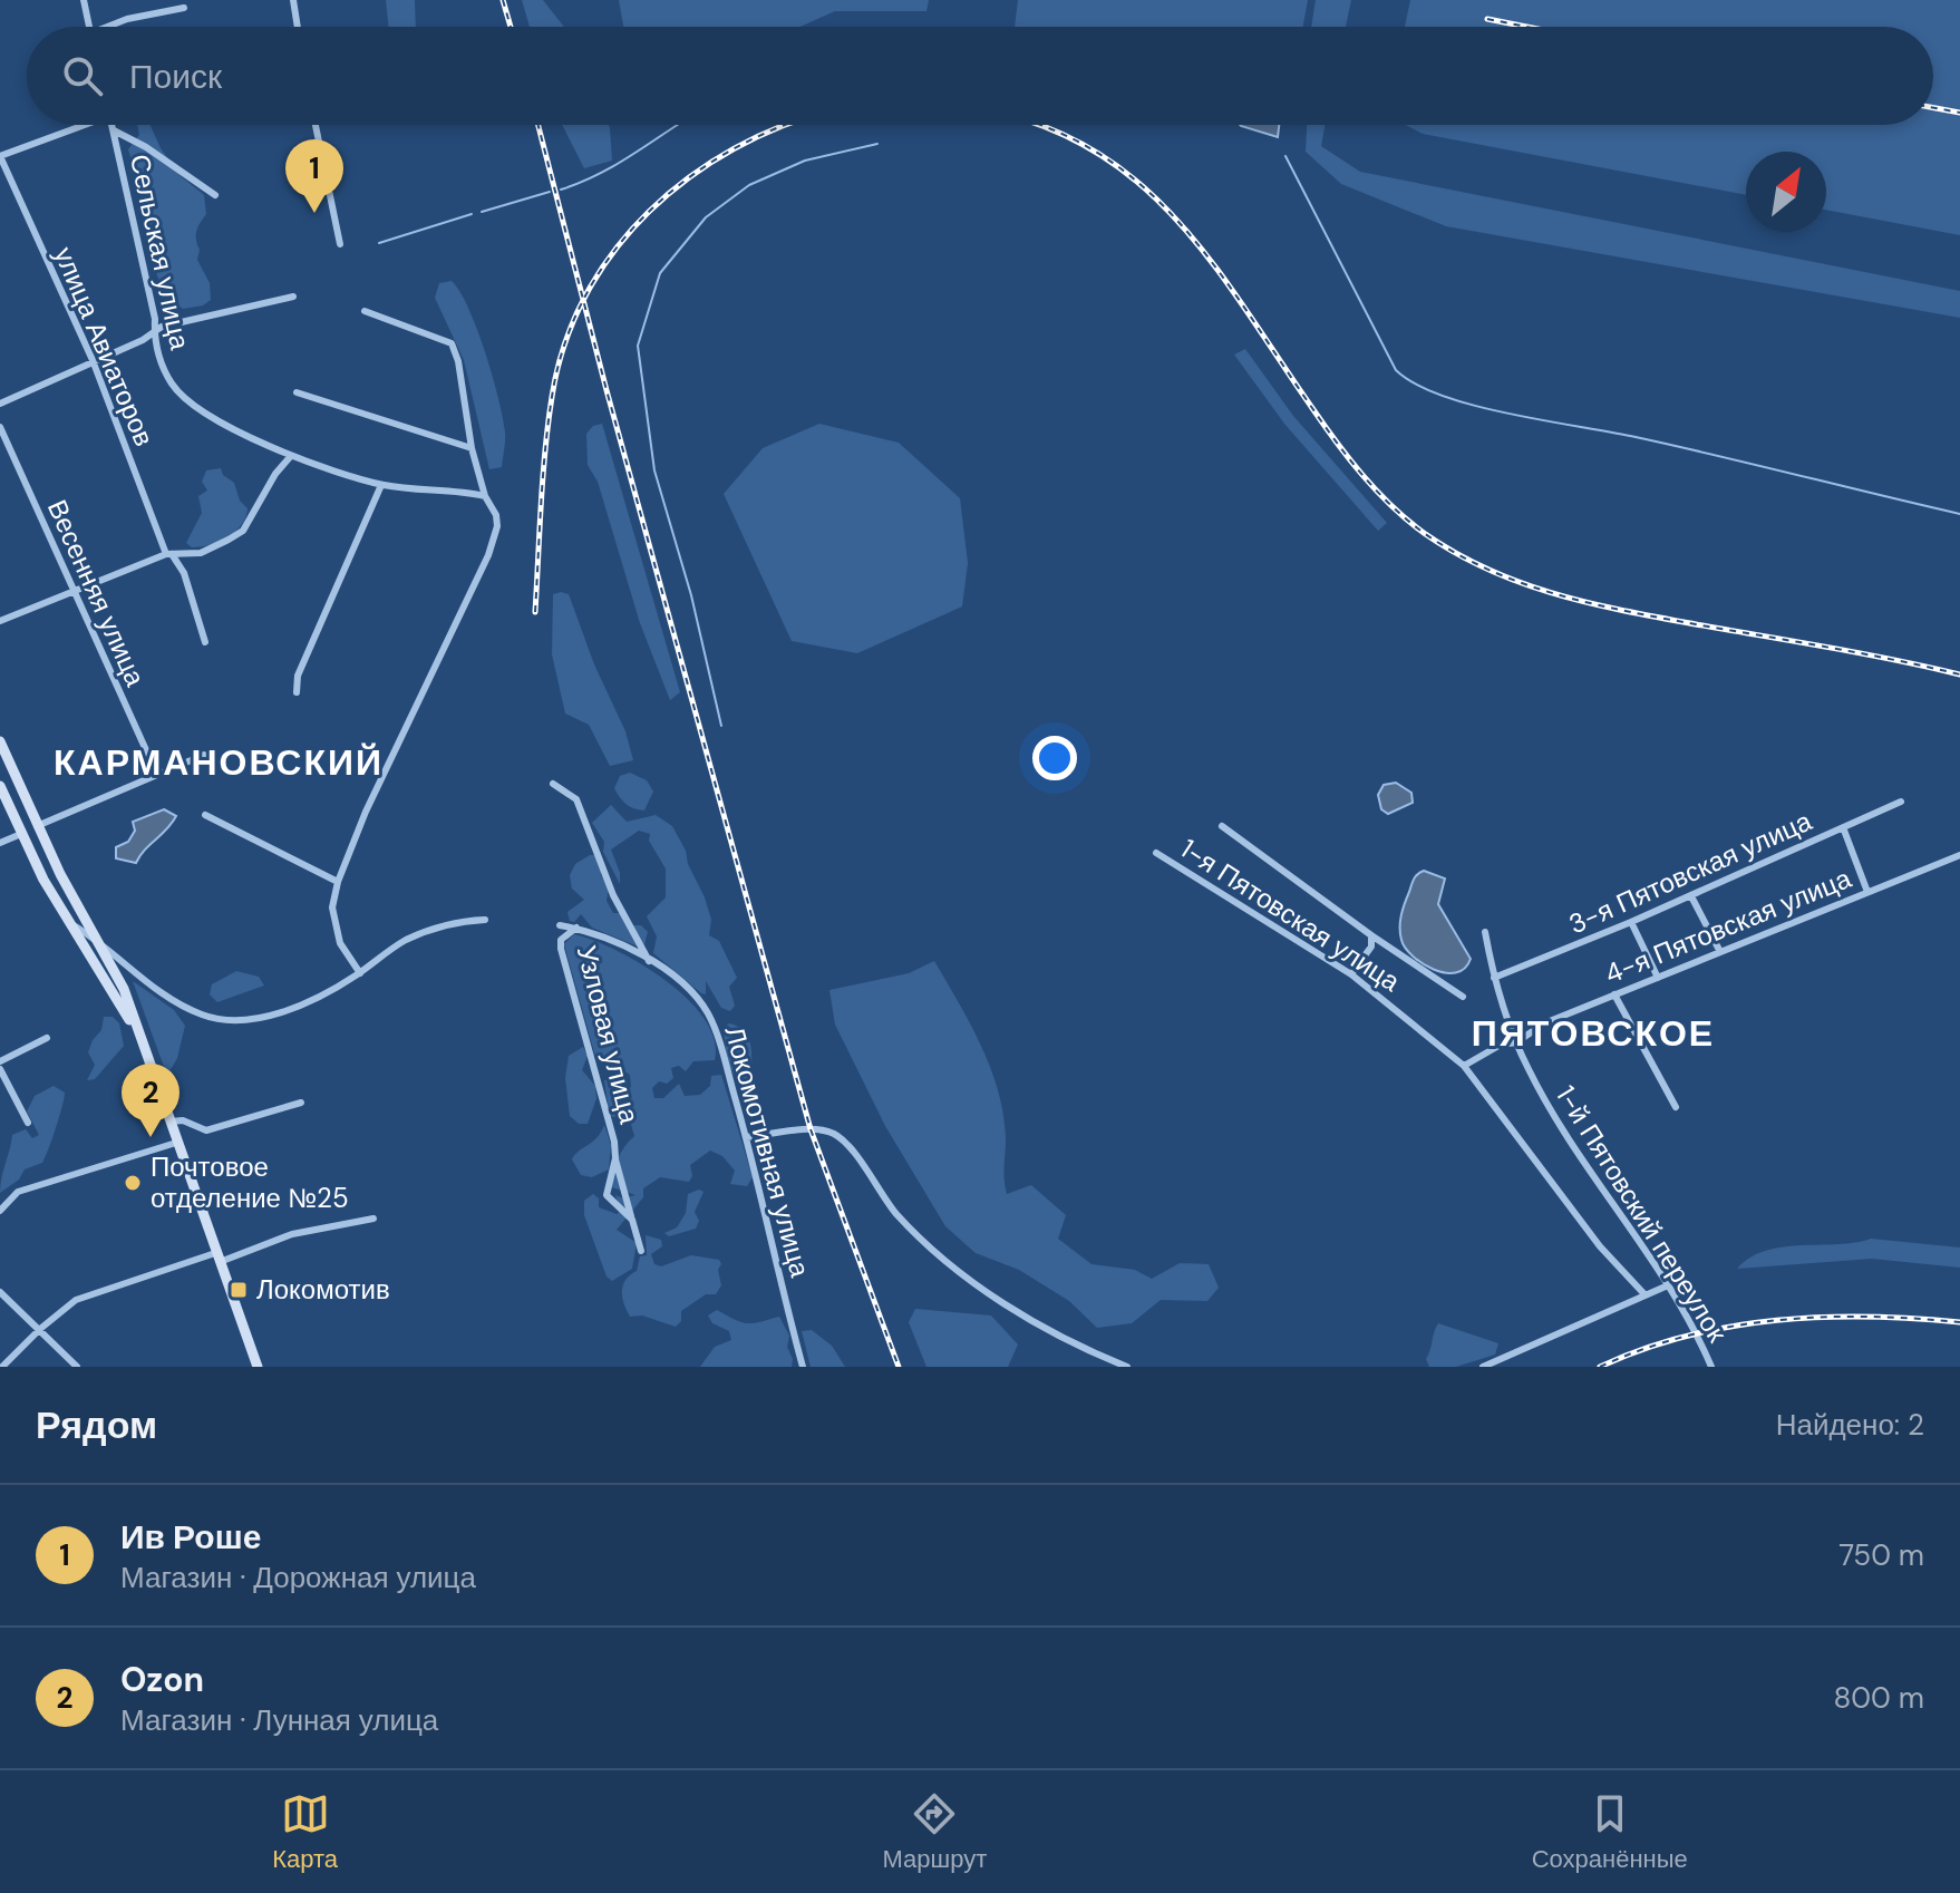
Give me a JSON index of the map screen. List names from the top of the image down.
{
  "streets": {
    "street": [
      "Сельская улица",
      "улица Авиаторов",
      "Весенняя улица",
      "3-я Пятовская улица",
      "1-я Пятовская улица",
      "4-я Пятовская улица",
      "Узловая улица",
      "Локомотивная улица",
      "1-й Пятовский переулок"
    ]
  },
  "crossings": [
    ["3-я Пятовская улица", "1-й Пятовский переулок"],
    ["1-я Пятовская улица", "4-я Пятовская улица"],
    ["4-я Пятовская улица", "1-й Пятовский переулок"],
    ["Узловая улица", "Локомотивная улица"]
  ],
  "districts": ["КАРМАНОВСКИЙ", "ПЯТОВСКОЕ"],
  "places": {
    "other": ["Почтовое отделение №25"],
    "transit": ["Локомотив"]
  },
  "north": "top right",
  "page": {
    "search": "Поиск",
    "pins": ["1", "2"],
    "heading": ["Рядом", "Найдено: 2"],
    "list": [
      {
        "mark": "1",
        "name": "Ив Роше",
        "note": "Магазин · Дорожная улица",
        "value": "750 m"
      },
      {
        "mark": "2",
        "name": "Ozon",
        "note": "Магазин · Лунная улица",
        "value": "800 m"
      }
    ],
    "nav": ["Карта", "Маршрут", "Сохранённые"]
  }
}
